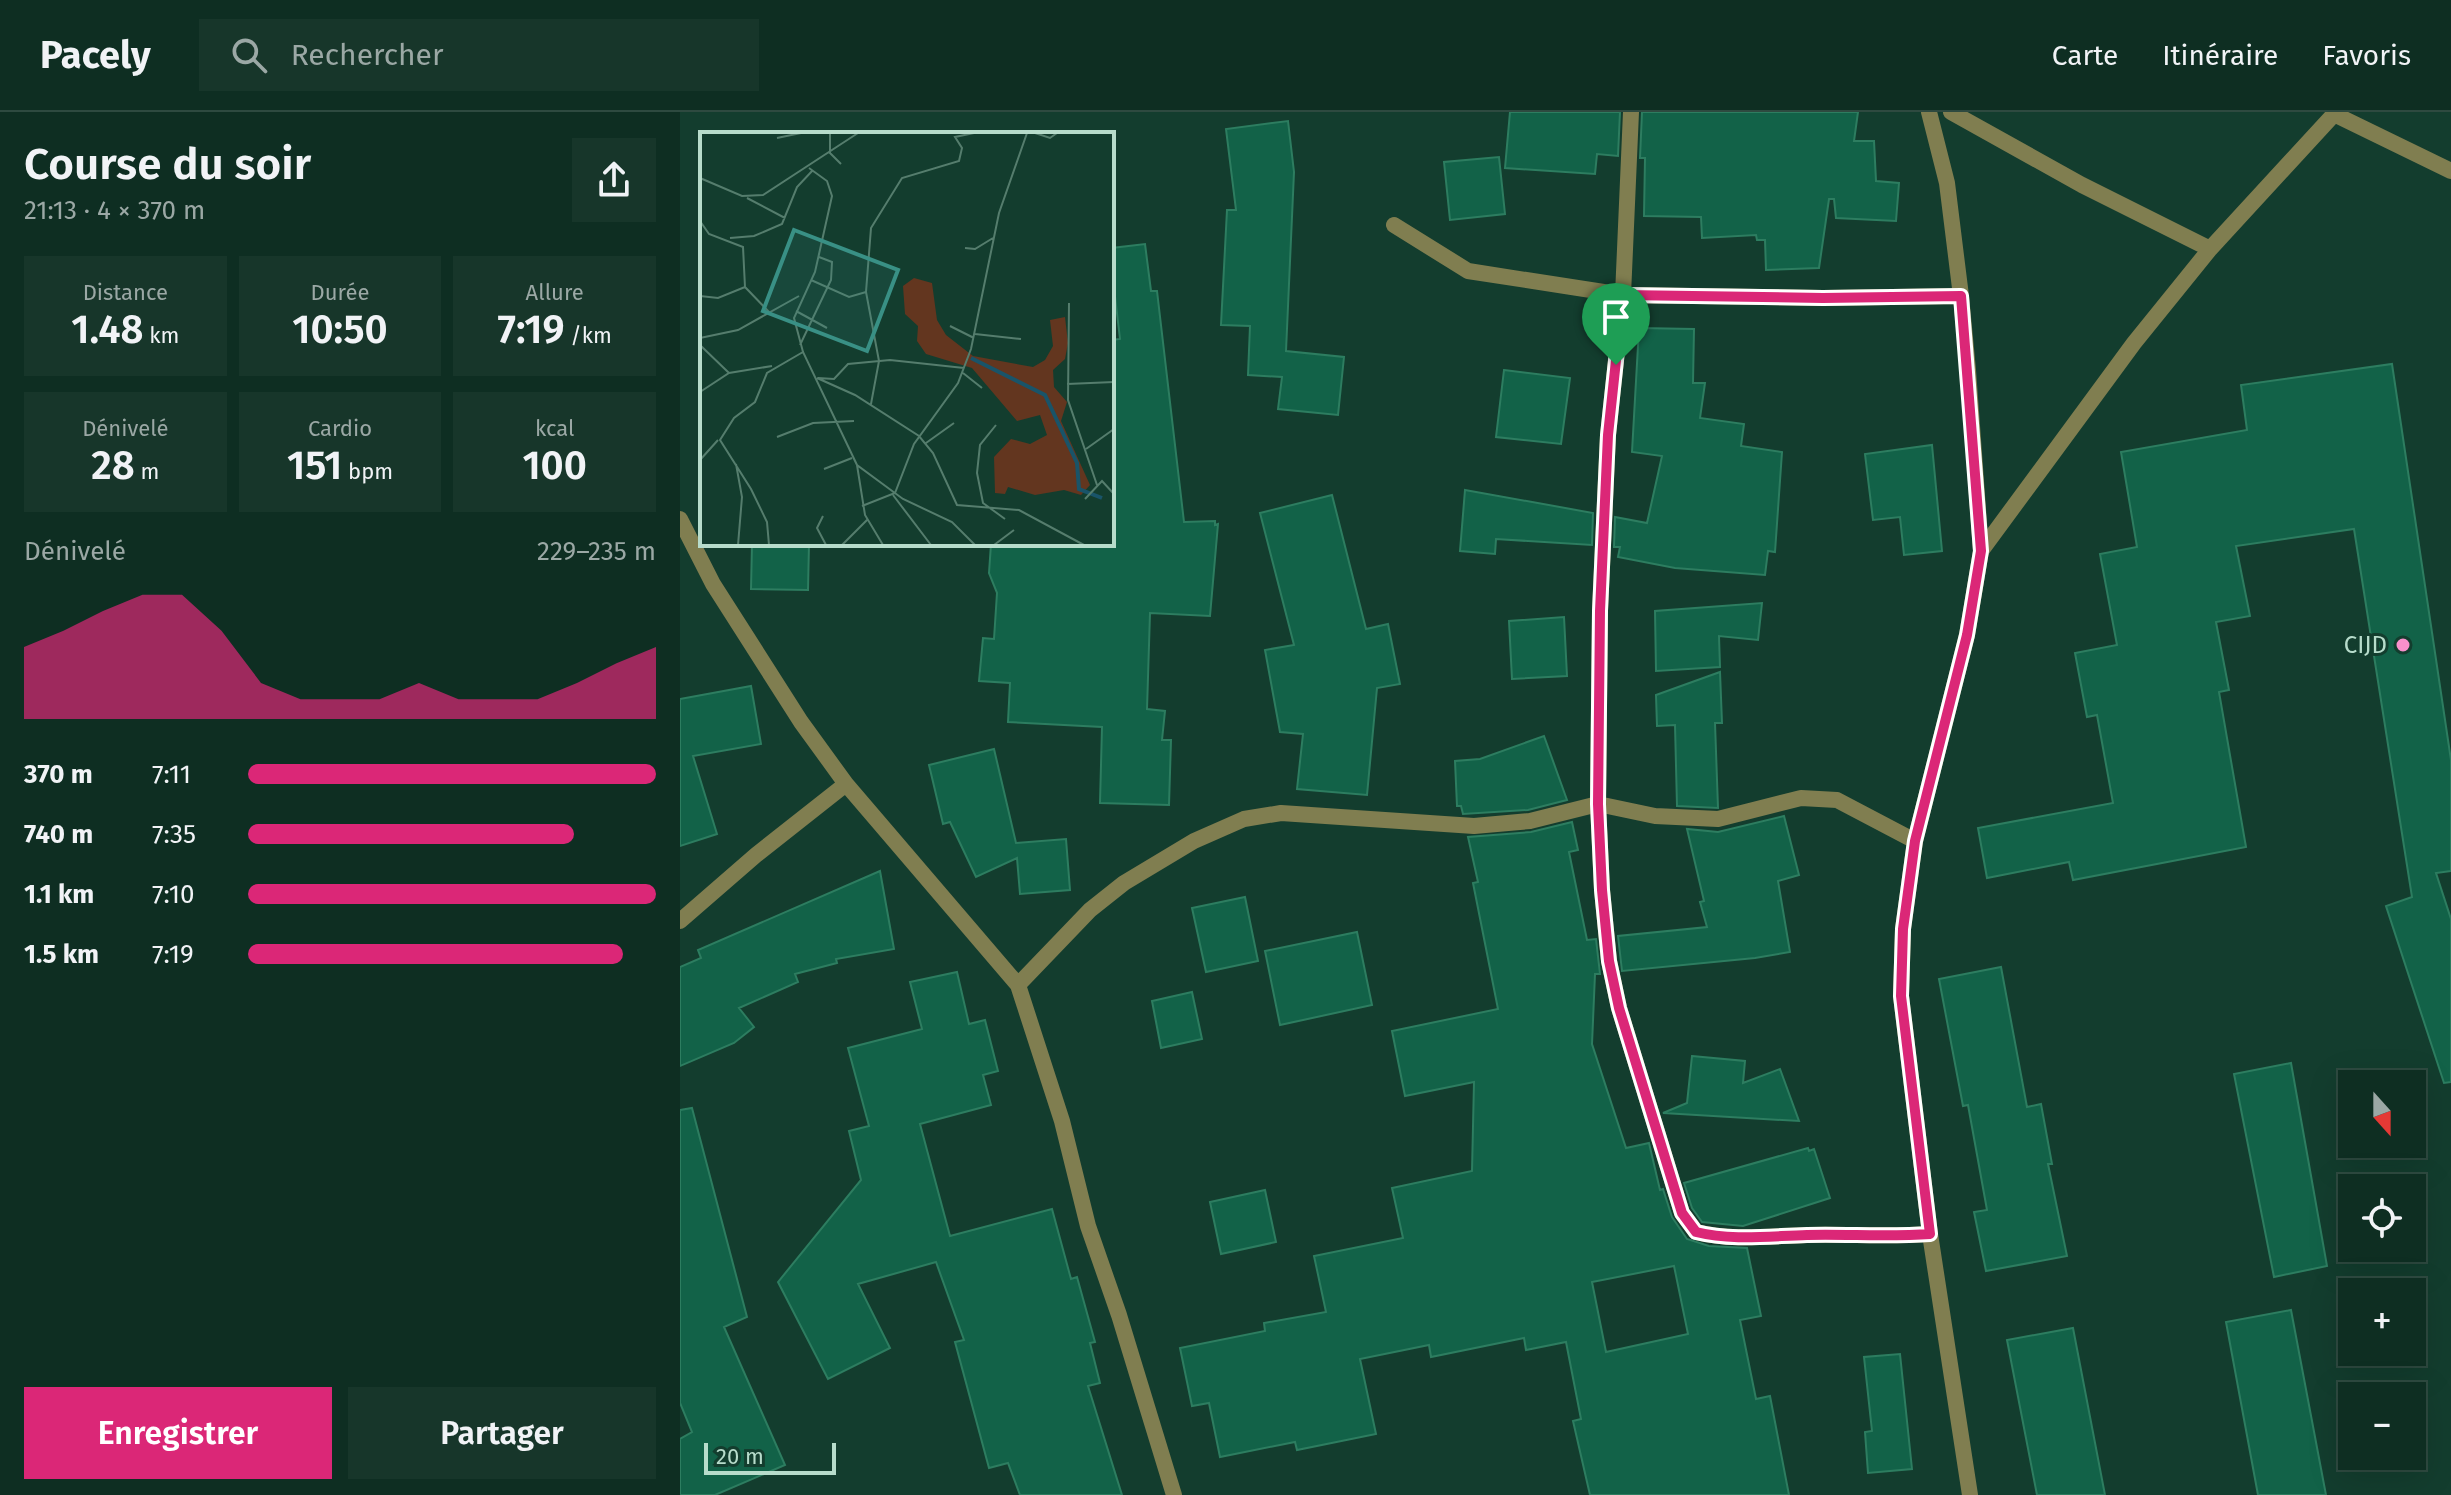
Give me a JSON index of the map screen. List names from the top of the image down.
{
  "places": ["CIJD"],
  "scale_bar": "20 m",
  "north": "bottom",
  "page": {
    "header": "Pacely",
    "search": "Rechercher",
    "nav": ["Carte", "Itinéraire", "Favoris"],
    "heading": ["Course du soir", "21:13 · 4 × 370 m"],
    "stats": [
      ["Distance", "1.48 km"],
      ["Durée", "10:50"],
      ["Allure", "7:19 /km"],
      ["Dénivelé", "28 m"],
      ["Cardio", "151 bpm"],
      ["kcal", "100"]
    ],
    "chart": ["Dénivelé", "229–235 m"],
    "list": [
      {
        "name": "370 m",
        "note": "7:11"
      },
      {
        "name": "740 m",
        "note": "7:35"
      },
      {
        "name": "1.1 km",
        "note": "7:10"
      },
      {
        "name": "1.5 km",
        "note": "7:19"
      }
    ],
    "map_buttons": ["+", "−"],
    "buttons": ["Enregistrer", "Partager"],
    "scale": "20 m"
  }
}
